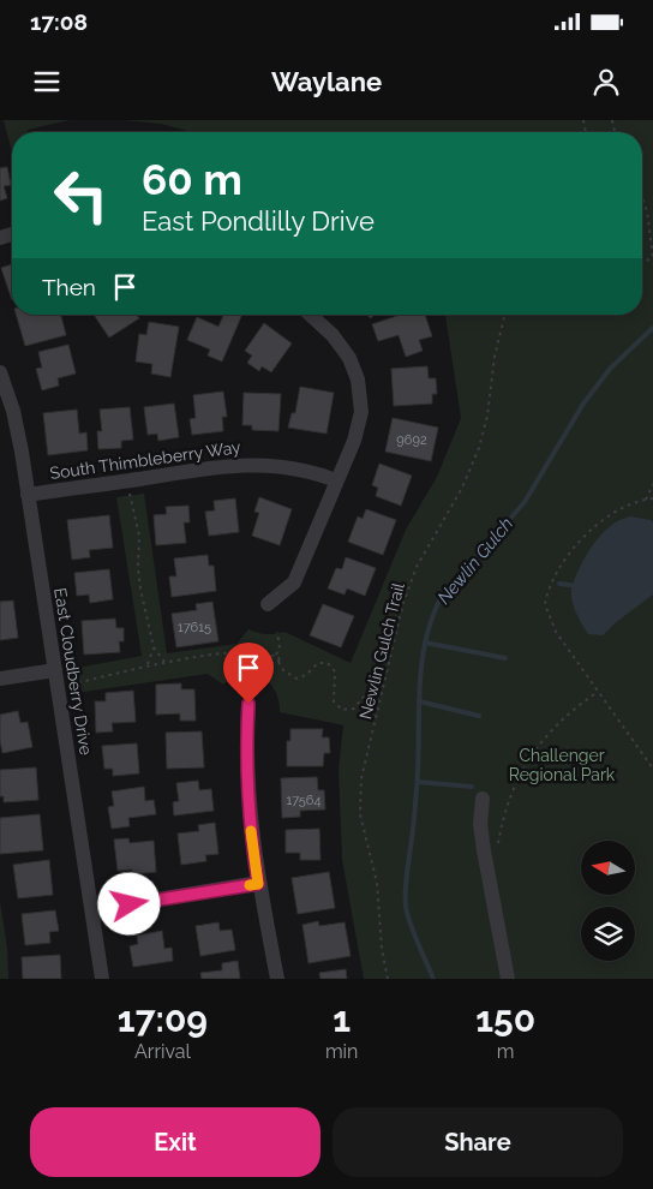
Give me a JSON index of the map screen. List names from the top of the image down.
{
  "streets": {
    "street": ["South Thimbleberry Way", "East Cloudberry Drive"],
    "path": ["Newlin Gulch Trail"]
  },
  "crossings": [
    ["South Thimbleberry Way", "East Cloudberry Drive"]
  ],
  "water": ["Newlin Gulch"],
  "parks": ["Challenger Regional Park"],
  "house_numbers": ["9692", "17615", "17564"],
  "north": "left",
  "page": {
    "status": "17:08",
    "header": "Waylane",
    "turn": ["60 m", "East Pondlilly Drive"],
    "then": "Then",
    "eta": [
      "17:09",
      "Arrival",
      "1",
      "min",
      "150",
      "m"
    ],
    "buttons": ["Exit", "Share"]
  }
}
